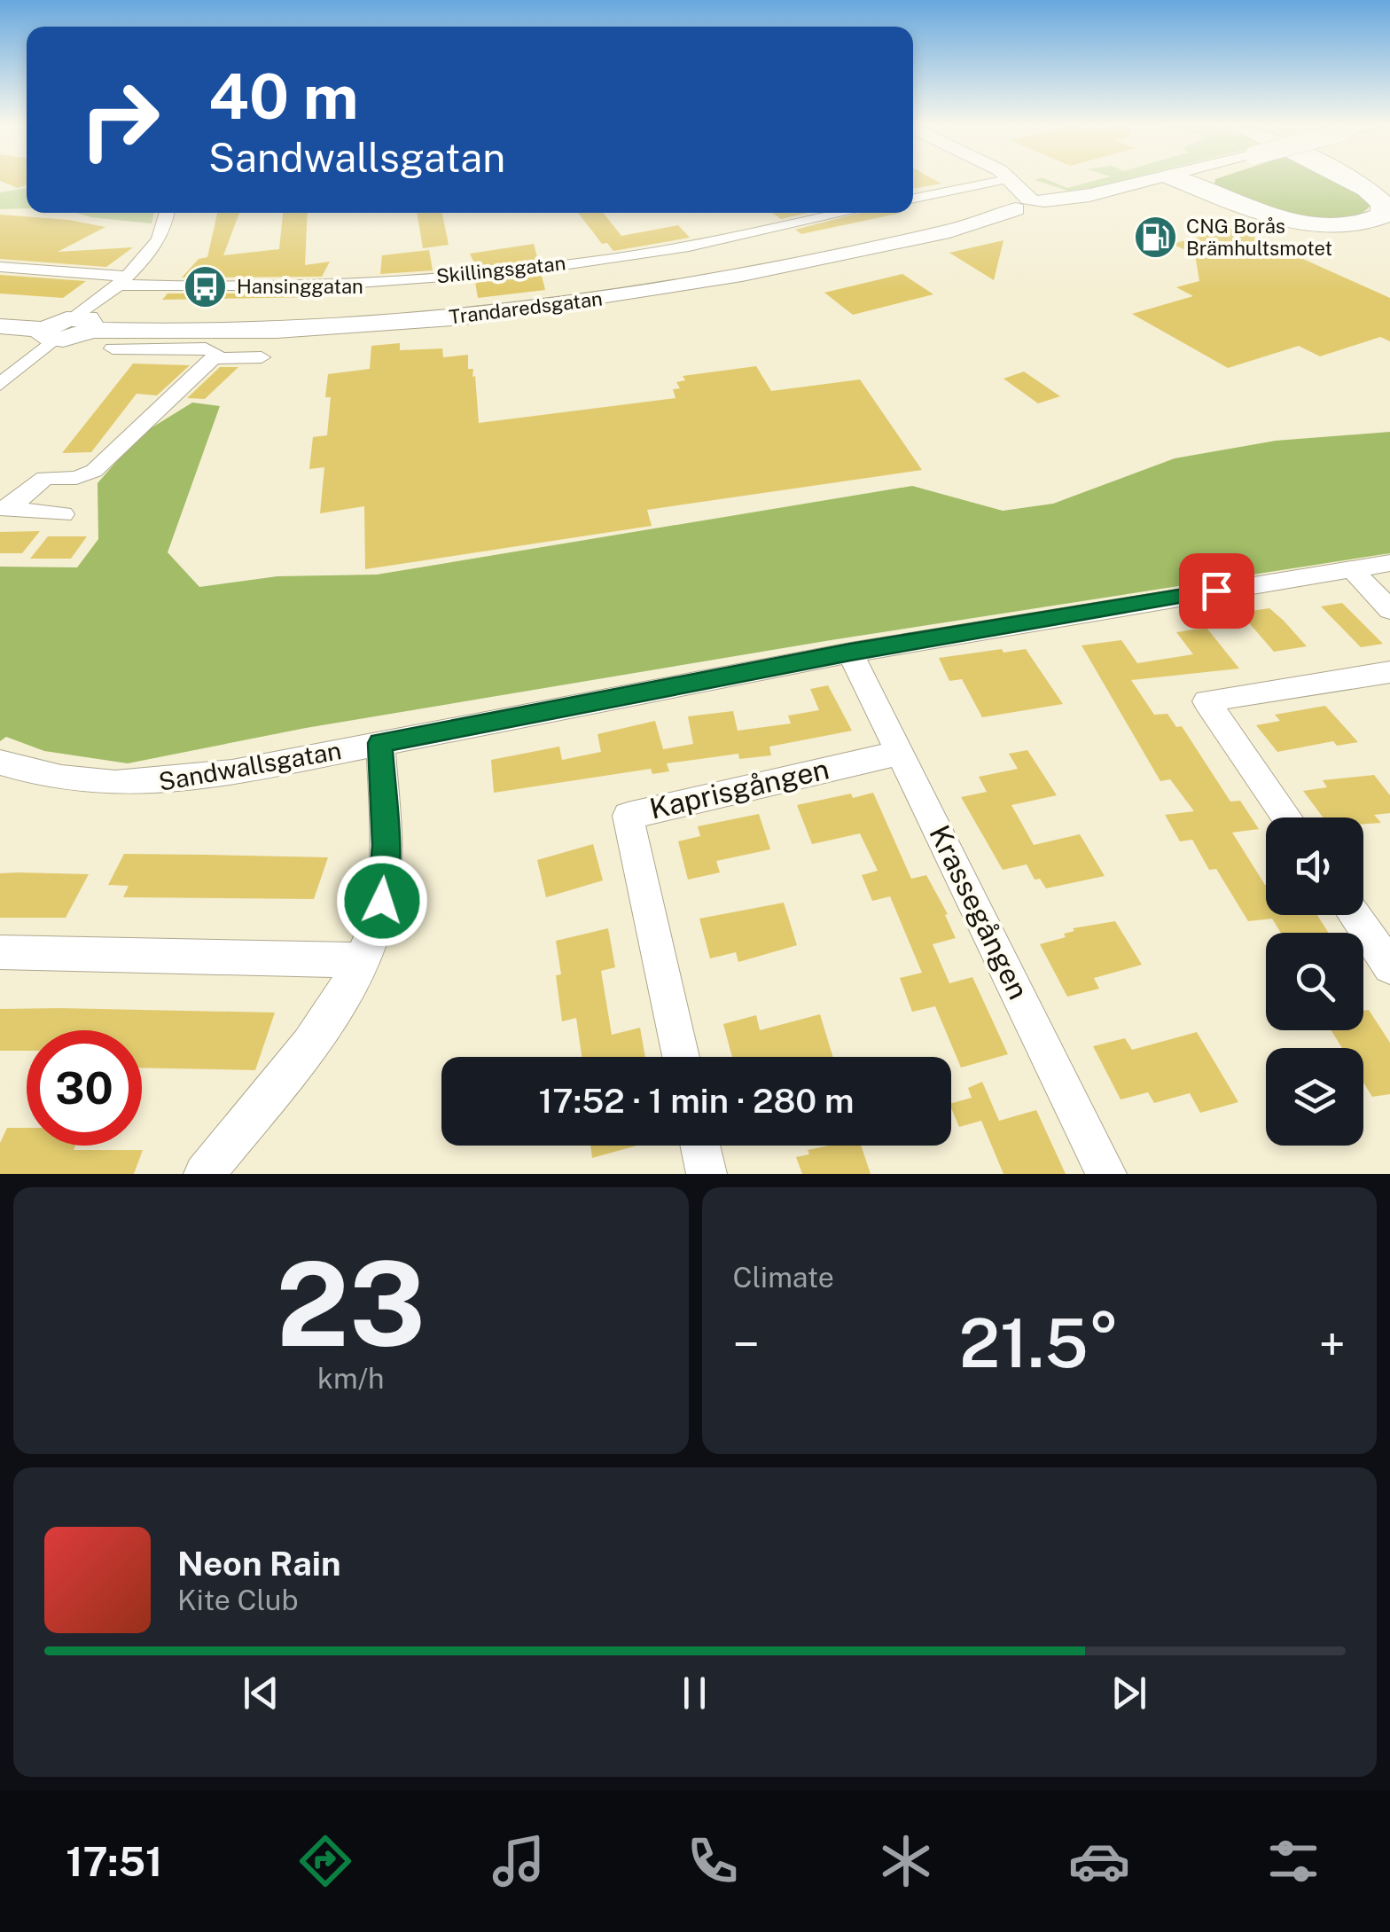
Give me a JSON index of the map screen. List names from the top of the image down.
{
  "streets": {
    "street": [
      "Skillingsgatan",
      "Trandaredsgatan",
      "Sandwallsgatan",
      "Kaprisgången",
      "Krassegången"
    ]
  },
  "crossings": [
    ["Sandwallsgatan", "Krassegången"],
    ["Kaprisgången", "Krassegången"]
  ],
  "places": {
    "fuel station": ["CNG Borås Brämhultsmotet"],
    "bus stop": ["Hansinggatan"]
  },
  "page": {
    "turn": ["40 m", "Sandwallsgatan"],
    "limit": "30",
    "trip": "17:52 · 1 min · 280 m",
    "tile": [
      ["23", "km/h"],
      "Climate"
    ],
    "heat": ["−", "21.5°", "+"],
    "song": ["Neon Rain", "Kite Club"],
    "tabs": "17:51"
  }
}
